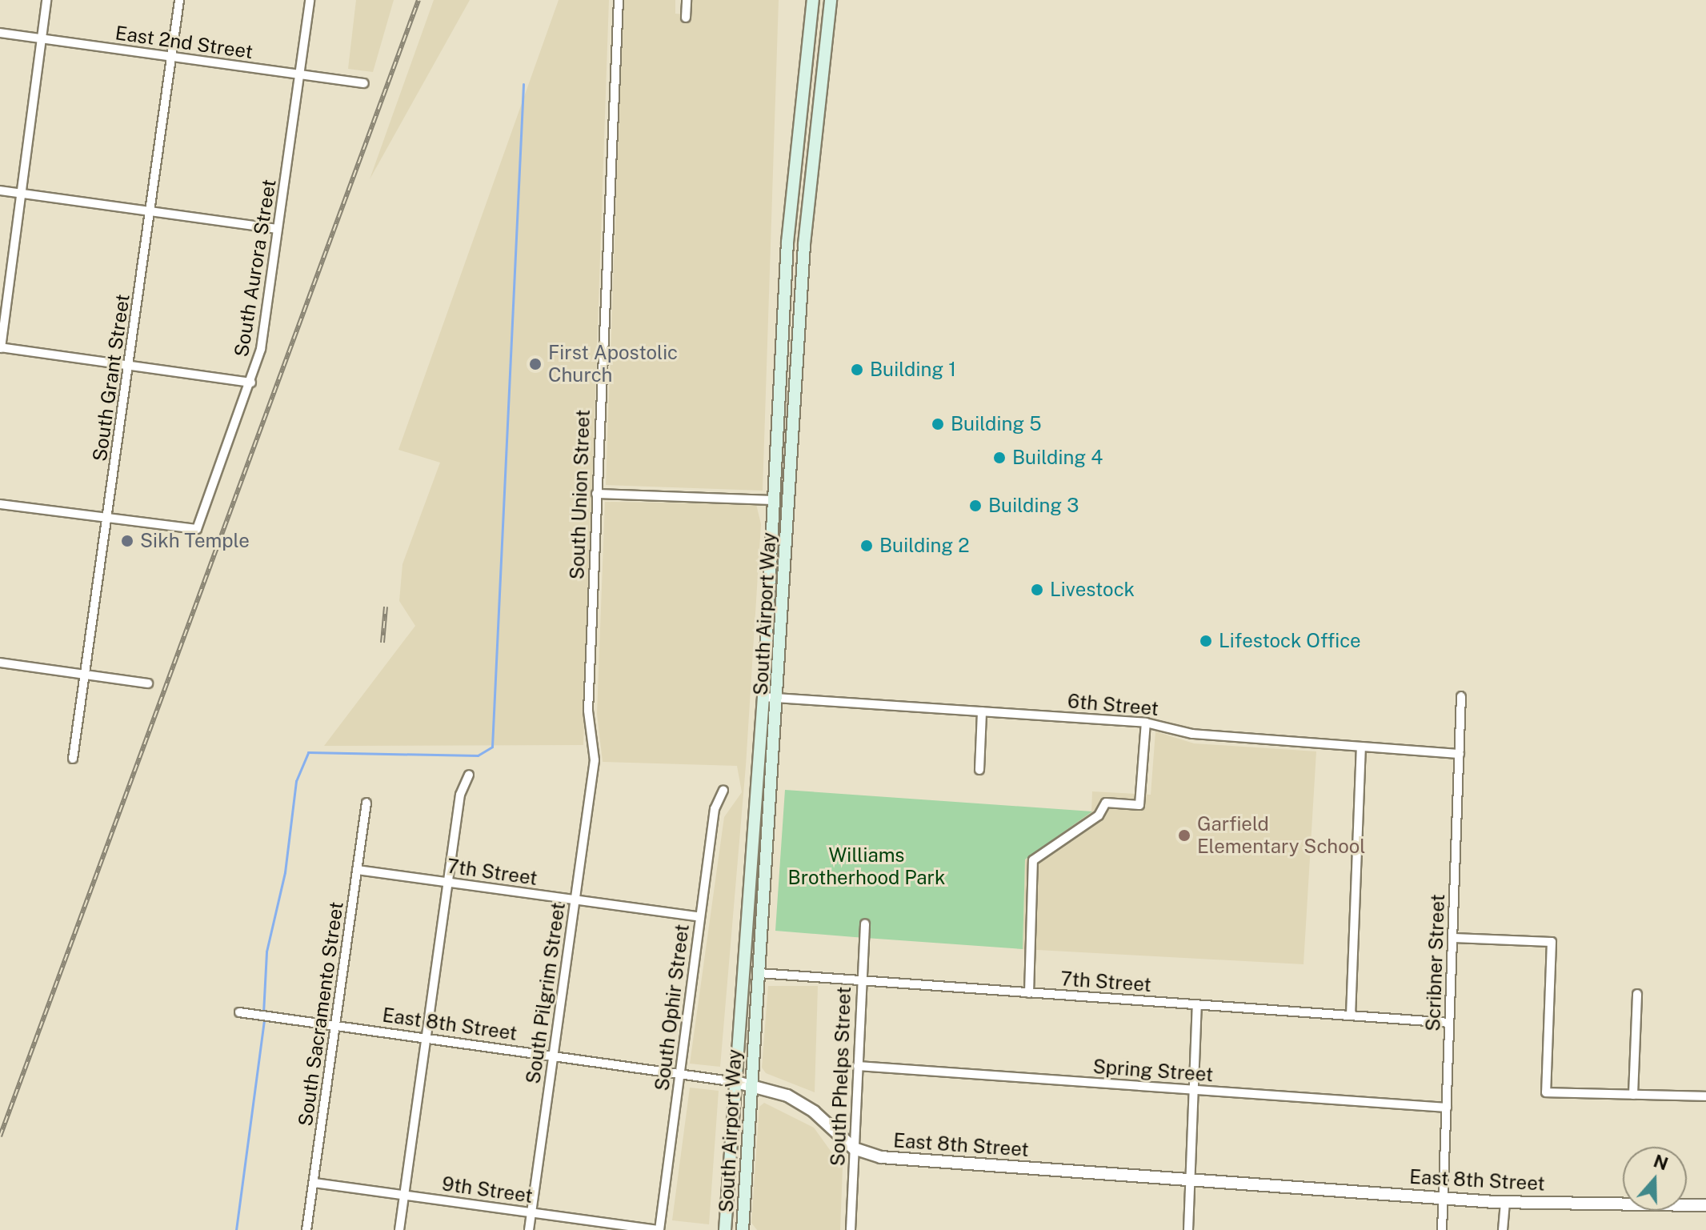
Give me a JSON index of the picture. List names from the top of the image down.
{
  "streets": {
    "main road": ["South Airport Way"],
    "street": [
      "East 2nd Street",
      "South Aurora Street",
      "South Grant Street",
      "South Union Street",
      "6th Street",
      "7th Street",
      "Scribner Street",
      "South Pilgrim Street",
      "South Ophir Street",
      "South Sacramento Street",
      "East 8th Street",
      "Spring Street",
      "South Phelps Street",
      "9th Street"
    ]
  },
  "crossings": [
    ["East 2nd Street", "South Aurora Street"],
    ["East 2nd Street", "South Grant Street"],
    ["South Aurora Street", "South Grant Street"],
    ["South Union Street", "South Pilgrim Street"],
    ["South Airport Way", "6th Street"],
    ["South Airport Way", "7th Street"],
    ["South Airport Way", "East 8th Street"],
    ["6th Street", "Scribner Street"],
    ["7th Street", "Scribner Street"],
    ["7th Street", "South Pilgrim Street"],
    ["7th Street", "South Ophir Street"],
    ["7th Street", "South Sacramento Street"],
    ["7th Street", "South Phelps Street"],
    ["Scribner Street", "East 8th Street"],
    ["Scribner Street", "Spring Street"],
    ["South Pilgrim Street", "East 8th Street"],
    ["South Pilgrim Street", "9th Street"],
    ["South Ophir Street", "East 8th Street"],
    ["South Ophir Street", "9th Street"],
    ["South Sacramento Street", "East 8th Street"],
    ["South Sacramento Street", "9th Street"],
    ["East 8th Street", "South Phelps Street"],
    ["Spring Street", "South Phelps Street"]
  ],
  "parks": ["Williams Brotherhood Park"],
  "places": [
    "First Apostolic Church",
    "Building 1",
    "Building 5",
    "Building 4",
    "Building 3",
    "Sikh Temple",
    "Building 2",
    "Livestock",
    "Lifestock Office",
    "Garfield Elementary School"
  ],
  "north": "top"
}
